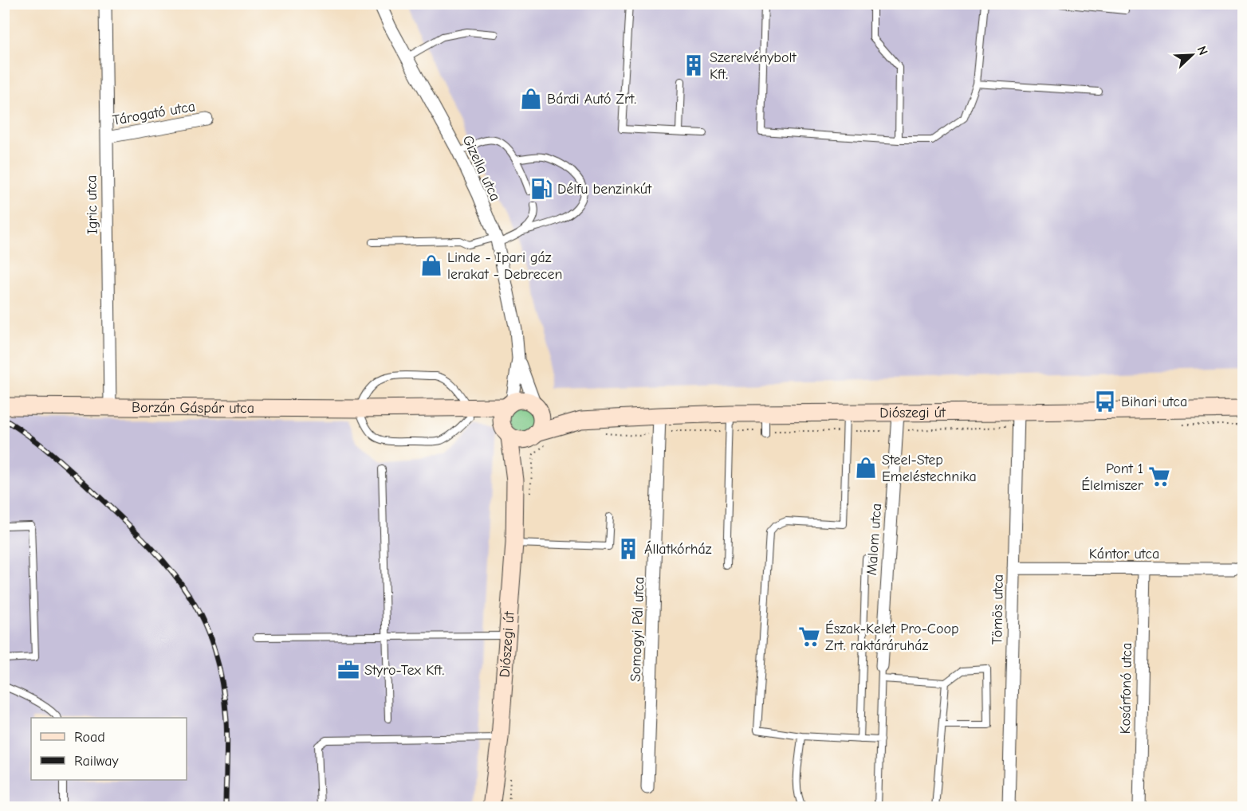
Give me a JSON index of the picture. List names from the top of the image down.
{
  "streets": {
    "main road": ["Borzán Gáspár utca", "Diószegi út"],
    "street": [
      "Tárogató utca",
      "Gizella utca",
      "Igric utca",
      "Malom utca",
      "Kántor utca",
      "Tömös utca",
      "Somogyi Pál utca",
      "Kosárfonó utca"
    ]
  },
  "crossings": [
    ["Tárogató utca", "Igric utca"],
    ["Gizella utca", "Borzán Gáspár utca"],
    ["Gizella utca", "Diószegi út"],
    ["Igric utca", "Borzán Gáspár utca"],
    ["Borzán Gáspár utca", "Diószegi út"],
    ["Diószegi út", "Malom utca"],
    ["Diószegi út", "Tömös utca"],
    ["Diószegi út", "Somogyi Pál utca"],
    ["Kántor utca", "Tömös utca"],
    ["Kántor utca", "Kosárfonó utca"]
  ],
  "places": {
    "building": ["Szerelvénybolt Kft.", "Állatkórház"],
    "shop": ["Bárdi Autó Zrt.", "Linde - Ipari gáz lerakat - Debrecen", "Steel-Step Emeléstechnika"],
    "fuel station": ["Délfu benzinkút"],
    "bus stop": ["Bihari utca"],
    "supermarket": ["Pont 1 Élelmiszer", "Észak-Kelet Pro-Coop Zrt. raktáráruház"],
    "office": ["Styro-Tex Kft."]
  },
  "legend": ["Road", "Railway"],
  "north": "top right"
}
